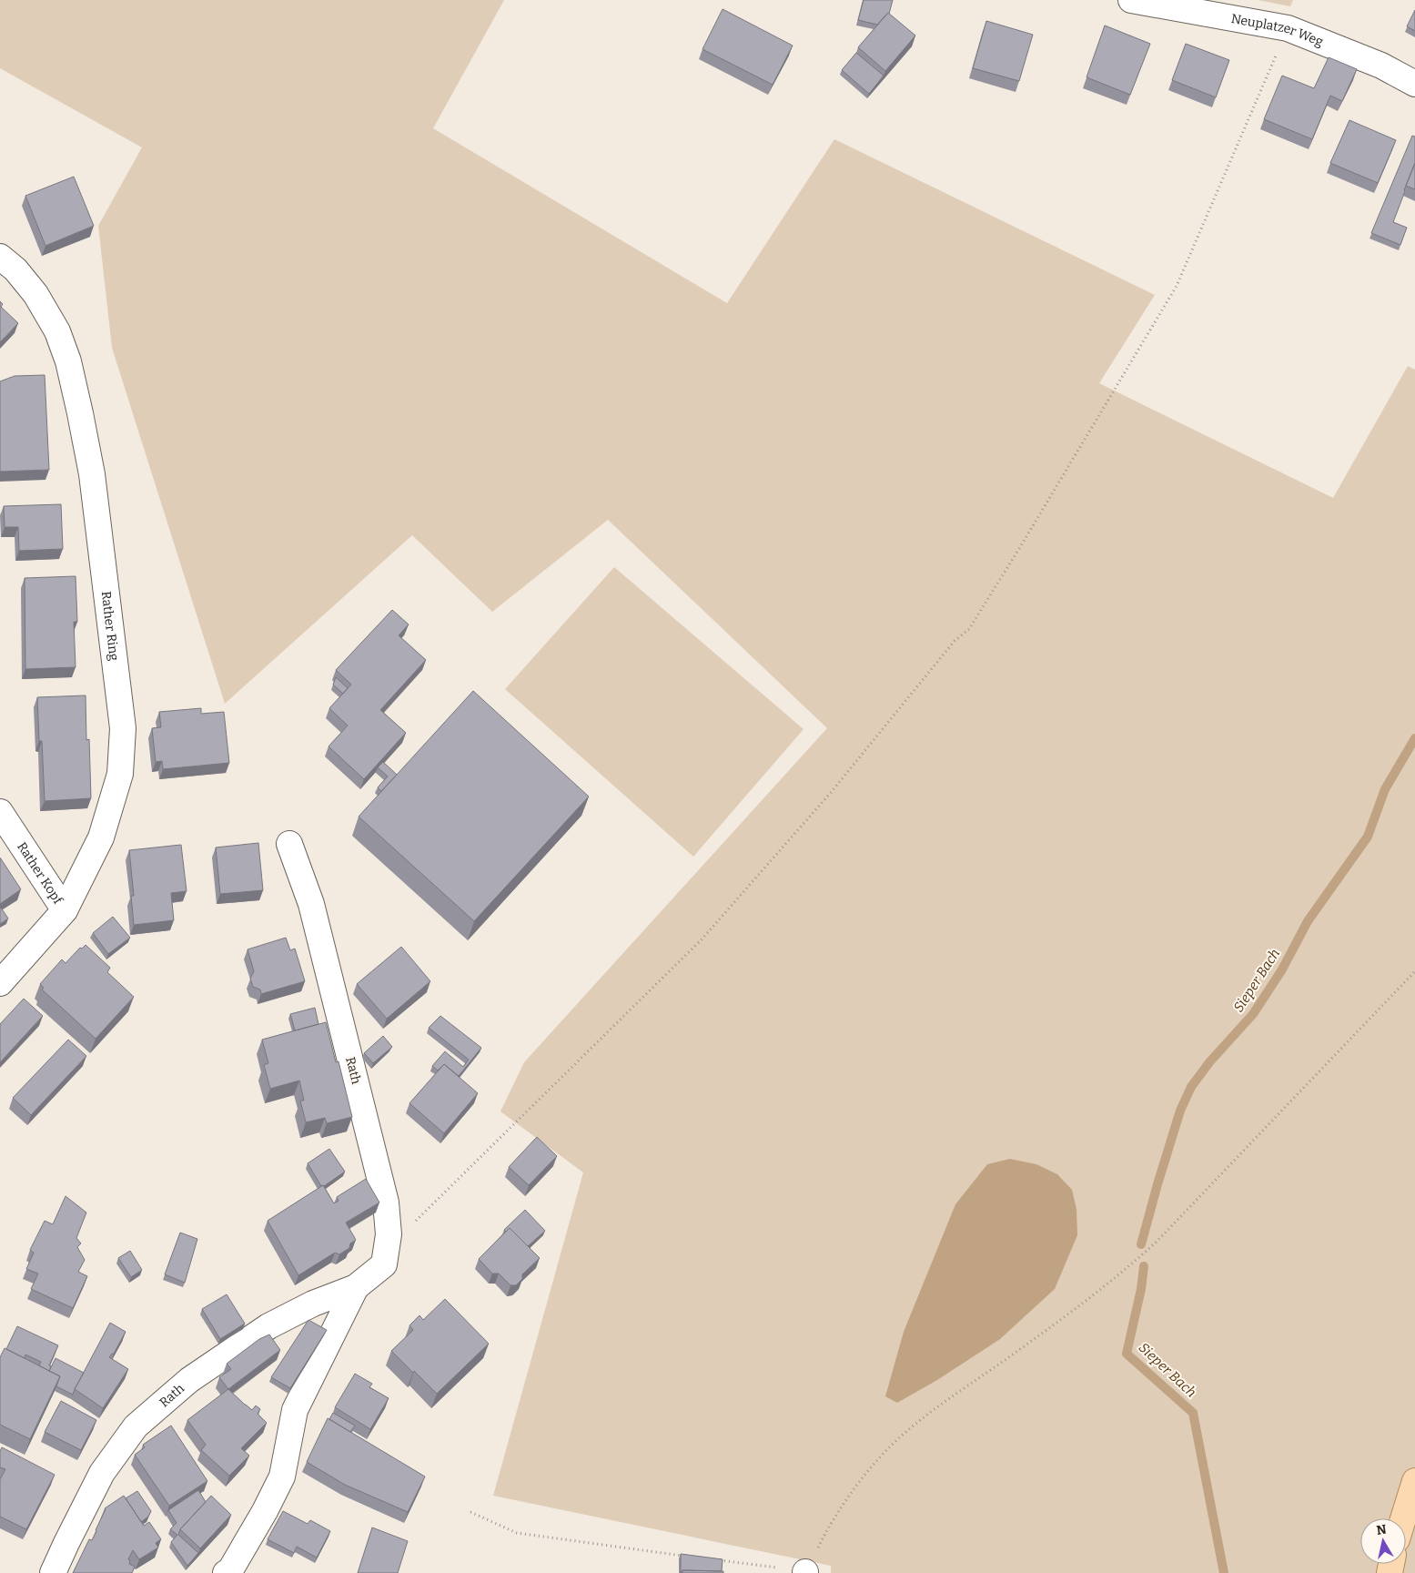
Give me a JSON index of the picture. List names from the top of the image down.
{
  "streets": {
    "street": [
      "Neuplatzer Weg",
      "Rather Ring",
      "Rather Kopf",
      "Rath"
    ]
  },
  "crossings": [
    ["Rather Ring", "Rather Kopf"]
  ],
  "water": ["Sieper Bach"],
  "north": "top"
}
